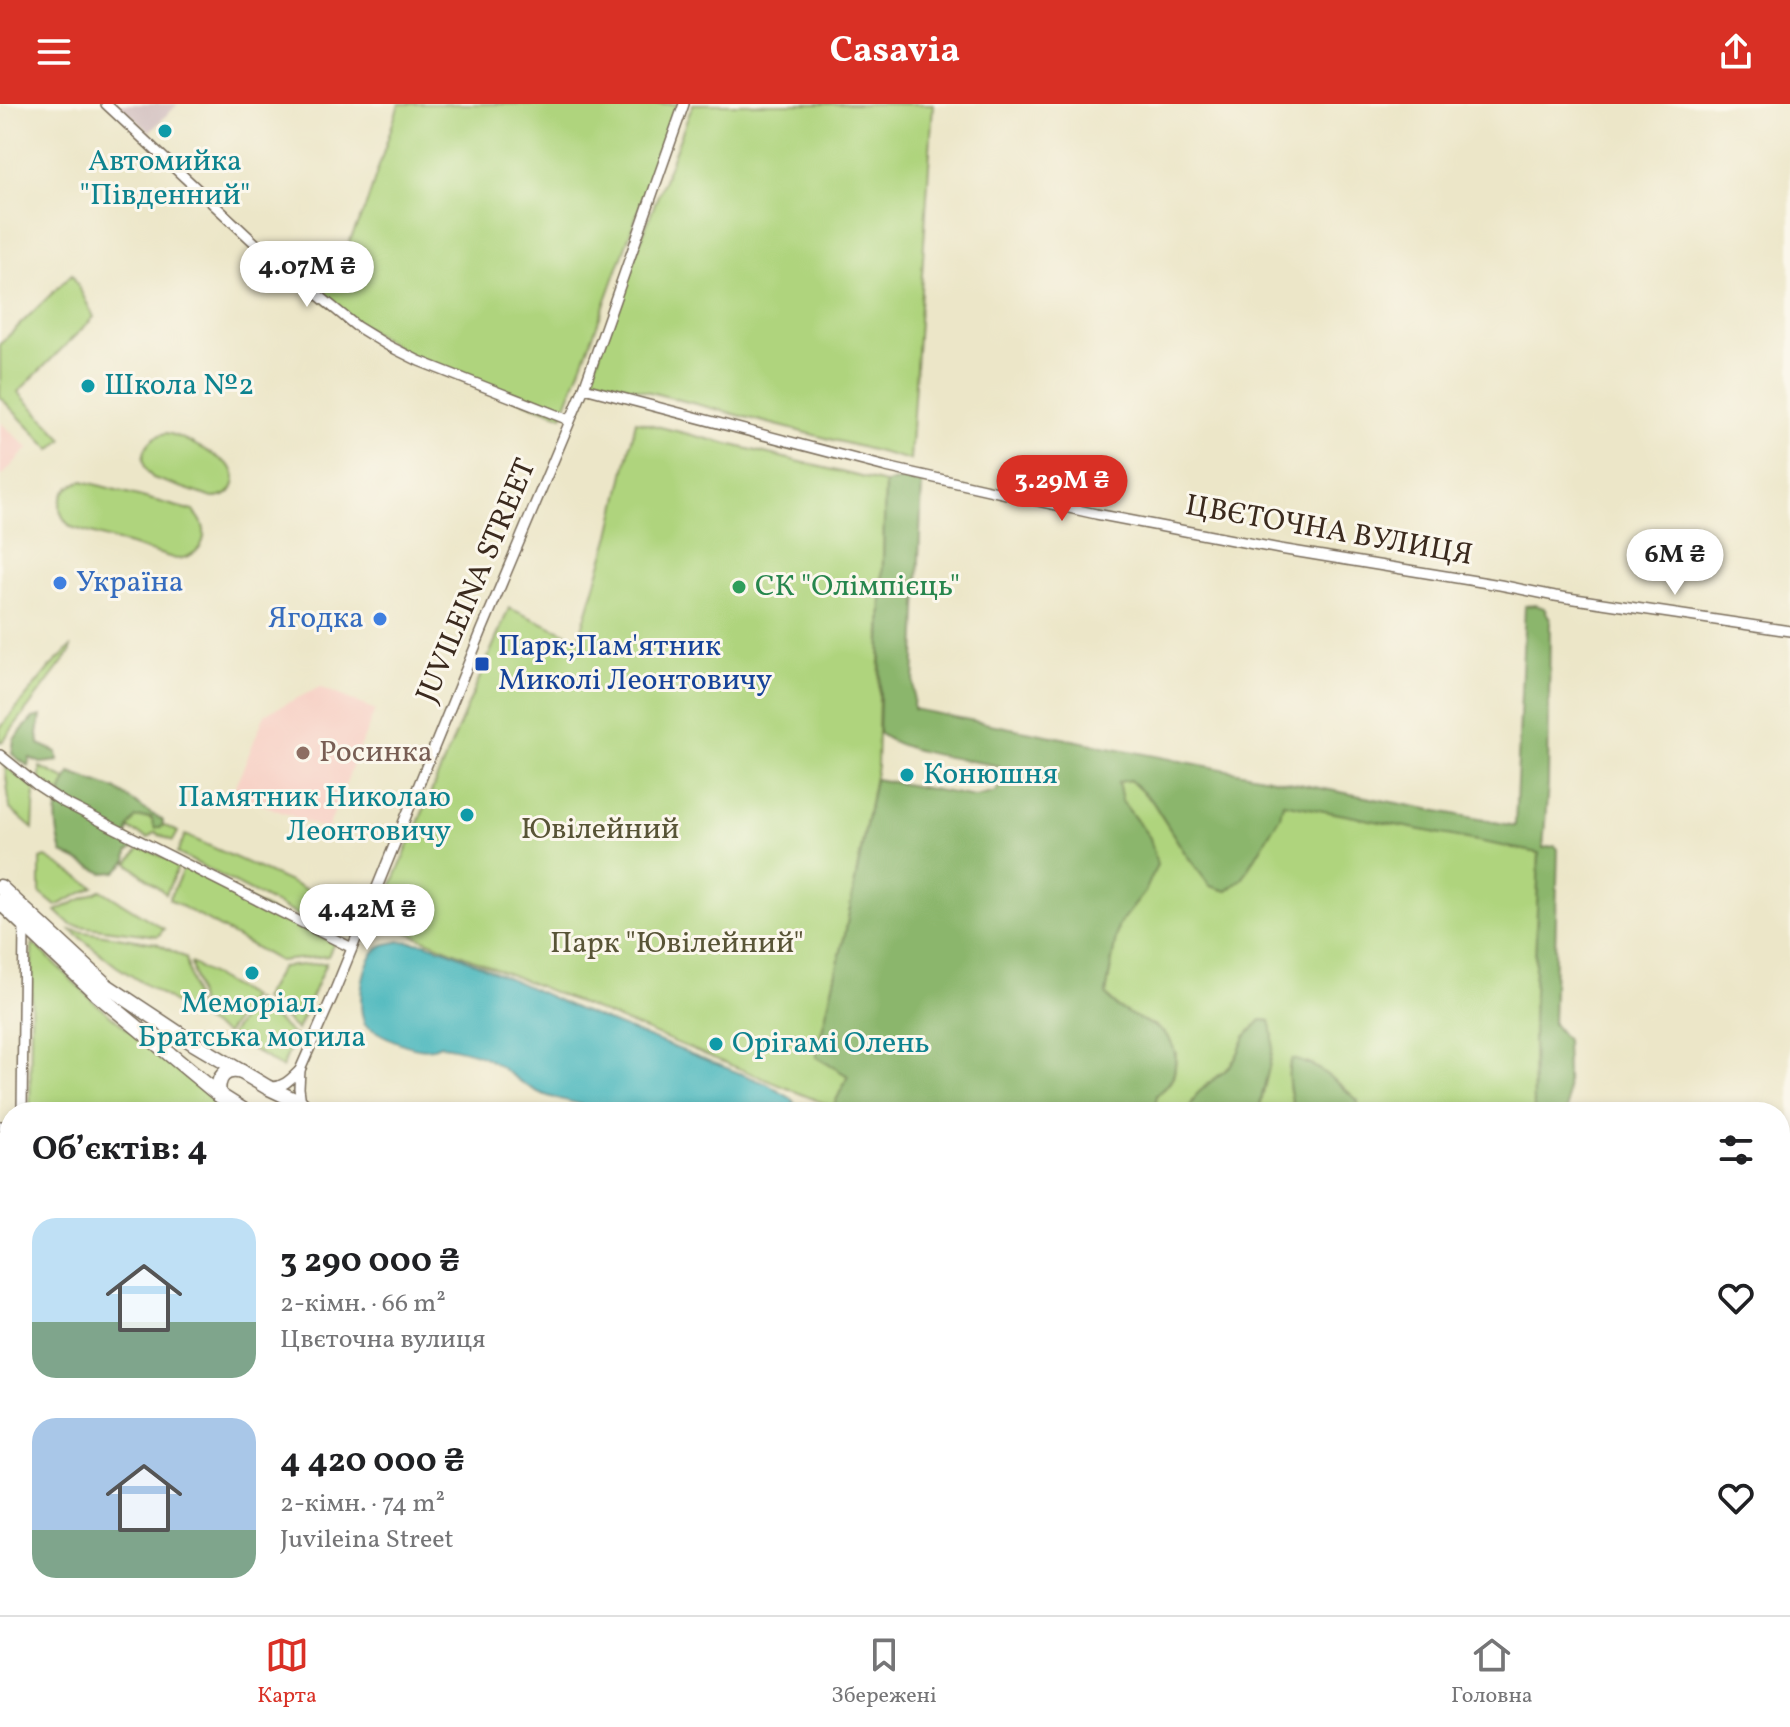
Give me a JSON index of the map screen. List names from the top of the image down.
{
  "streets": {
    "street": ["ЦВЄТОЧНА ВУЛИЦЯ", "JUVILEINA STREET"]
  },
  "crossings": [
    ["ЦВЄТОЧНА ВУЛИЦЯ", "JUVILEINA STREET"]
  ],
  "parks": ["Ювілейний", "Парк \"Ювілейний\""],
  "places": {
    "other": [
      "Автомийка \"Південний\"",
      "Школа №2",
      "Україна",
      "СК \"Олімпієць\"",
      "Ягодка",
      "Росинка",
      "Конюшня",
      "Памятник Николаю Леонтовичу",
      "Меморіал. Братська могила",
      "Орігамі Олень"
    ],
    "transit": ["Парк;Пам'ятник Миколі Леонтовичу"]
  },
  "page": {
    "header": "Casavia",
    "price": [
      "4.07M ₴",
      "3.29M ₴",
      "6M ₴",
      "4.42M ₴"
    ],
    "heading": "Об’єктів: 4",
    "list": [
      {
        "name": "3 290 000 ₴",
        "note": "2-кімн. · 66 m² · Цвєточна вулиця"
      },
      {
        "name": "4 420 000 ₴",
        "note": "2-кімн. · 74 m² · Juvileina Street"
      }
    ],
    "tabs": ["Карта", "Збережені", "Головна"]
  }
}
